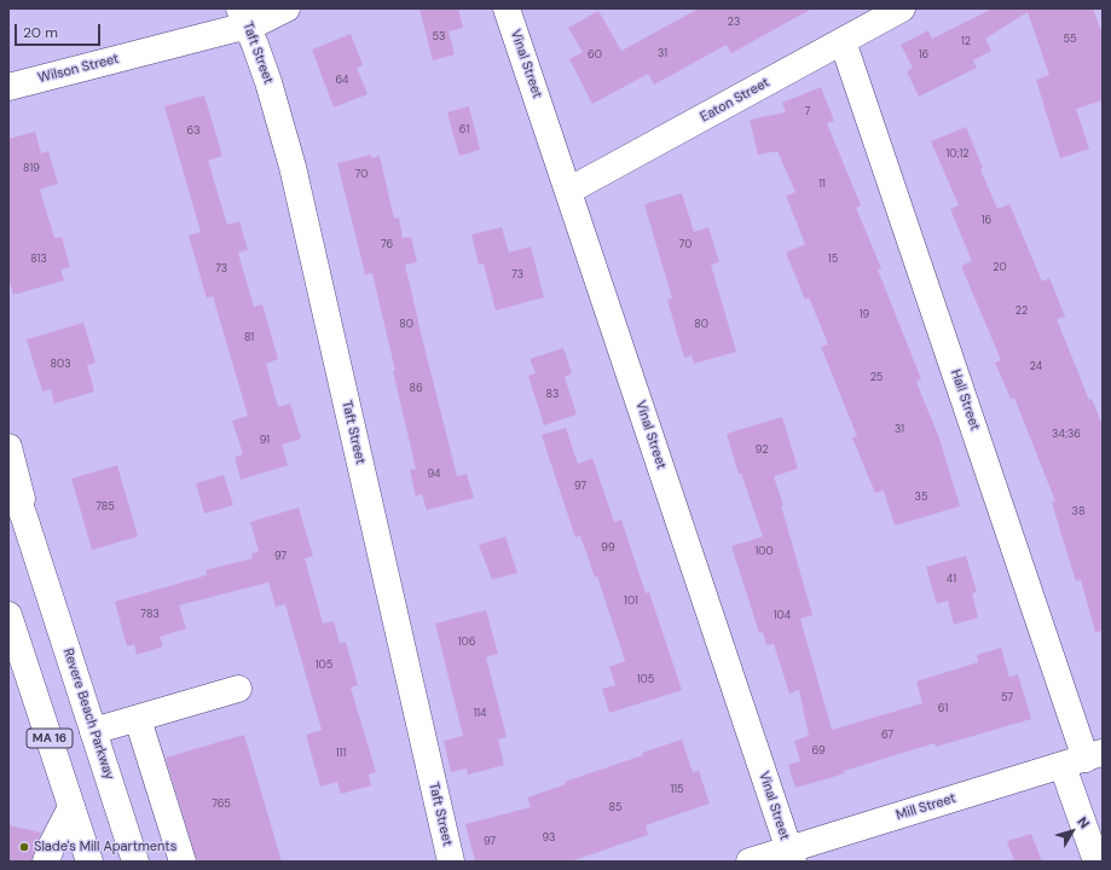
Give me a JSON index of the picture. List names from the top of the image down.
{
  "streets": {
    "main road": [
      "Taft Street",
      "Vinal Street",
      "Wilson Street",
      "Eaton Street",
      "Hall Street",
      "Revere Beach Parkway",
      "MA 16",
      "Mill Street"
    ]
  },
  "crossings": [
    ["Taft Street", "Wilson Street"],
    ["Vinal Street", "Eaton Street"],
    ["Vinal Street", "Mill Street"],
    ["Eaton Street", "Hall Street"],
    ["Hall Street", "Mill Street"]
  ],
  "places": ["Slade's Mill Apartments"],
  "house_numbers": [
    "23",
    "53",
    "55",
    "12",
    "31",
    "60",
    "16",
    "64",
    "7",
    "61",
    "63",
    "10;12",
    "819",
    "70",
    "11",
    "16",
    "76",
    "70",
    "813",
    "15",
    "20",
    "73",
    "73",
    "22",
    "19",
    "80",
    "80",
    "81",
    "803",
    "24",
    "25",
    "86",
    "83",
    "31",
    "34;36",
    "91",
    "92",
    "94",
    "97",
    "35",
    "785",
    "38",
    "99",
    "100",
    "97",
    "41",
    "101",
    "783",
    "104",
    "106",
    "105",
    "105",
    "57",
    "61",
    "114",
    "67",
    "69",
    "111",
    "115",
    "765",
    "85",
    "93",
    "97"
  ],
  "scale_bar": "20 m",
  "north": "top right"
}
